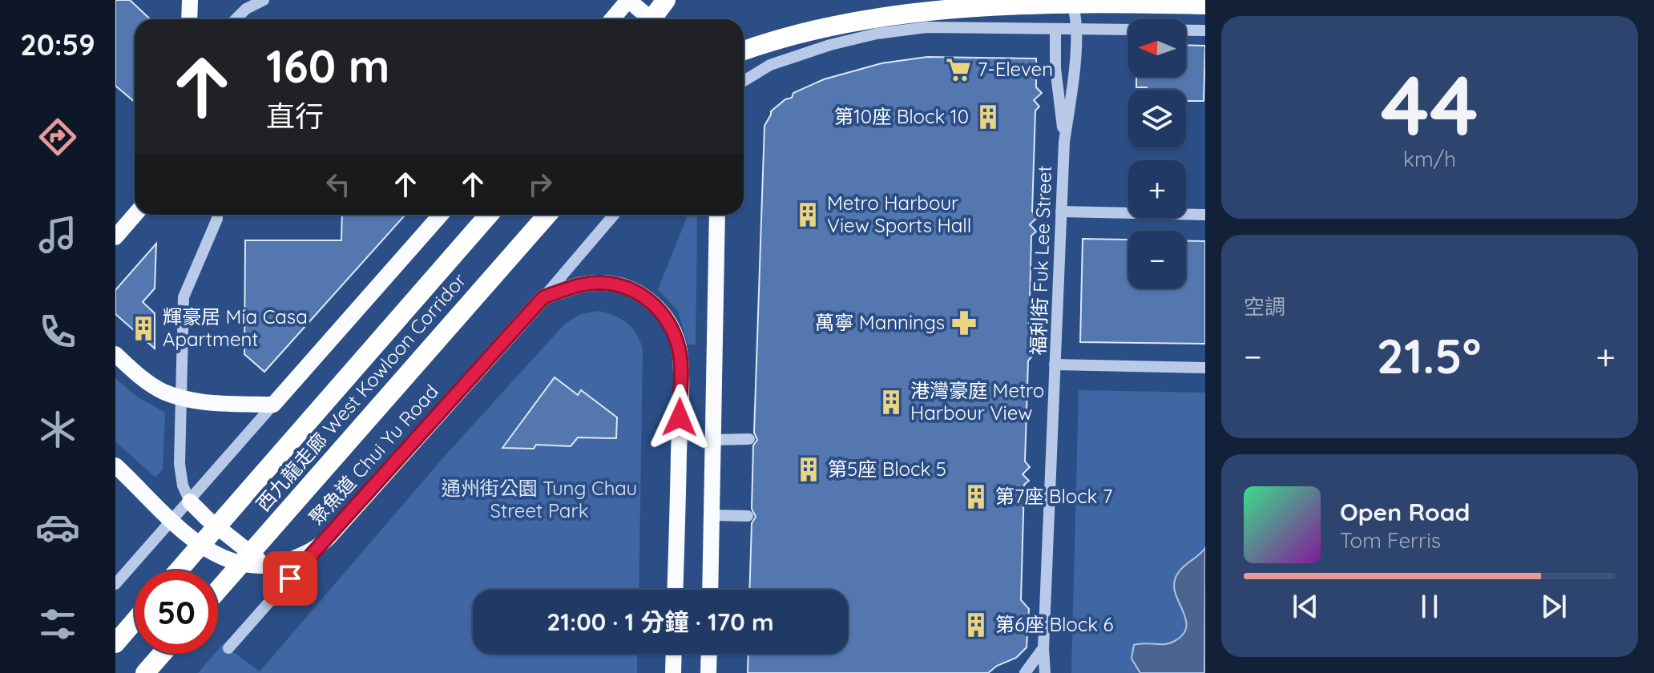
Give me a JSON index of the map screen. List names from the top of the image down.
{
  "streets": {
    "highway": ["西九龍走廊 West Kowloon Corridor"],
    "main road": ["聚魚道 Chui Yu Road"],
    "street": ["福利街 Fuk Lee Street"]
  },
  "parks": ["通州街公園 Tung Chau Street Park"],
  "places": {
    "supermarket": ["7-Eleven"],
    "building": [
      "第10座 Block 10",
      "Metro Harbour View Sports Hall",
      "輝豪居 Mia Casa Apartment",
      "港灣豪庭 Metro Harbour View",
      "第5座 Block 5",
      "第7座 Block 7",
      "第6座 Block 6"
    ],
    "pharmacy": ["萬寧 Mannings"]
  },
  "north": "left",
  "page": {
    "tabs": "20:59",
    "tile": [
      ["44", "km/h"],
      "空調"
    ],
    "map_buttons": ["+", "−"],
    "turn": ["160 m", "直行"],
    "heat": ["−", "21.5°", "+"],
    "song": ["Open Road", "Tom Ferris"],
    "limit": "50",
    "trip": "21:00 · 1 分鐘 · 170 m"
  }
}
